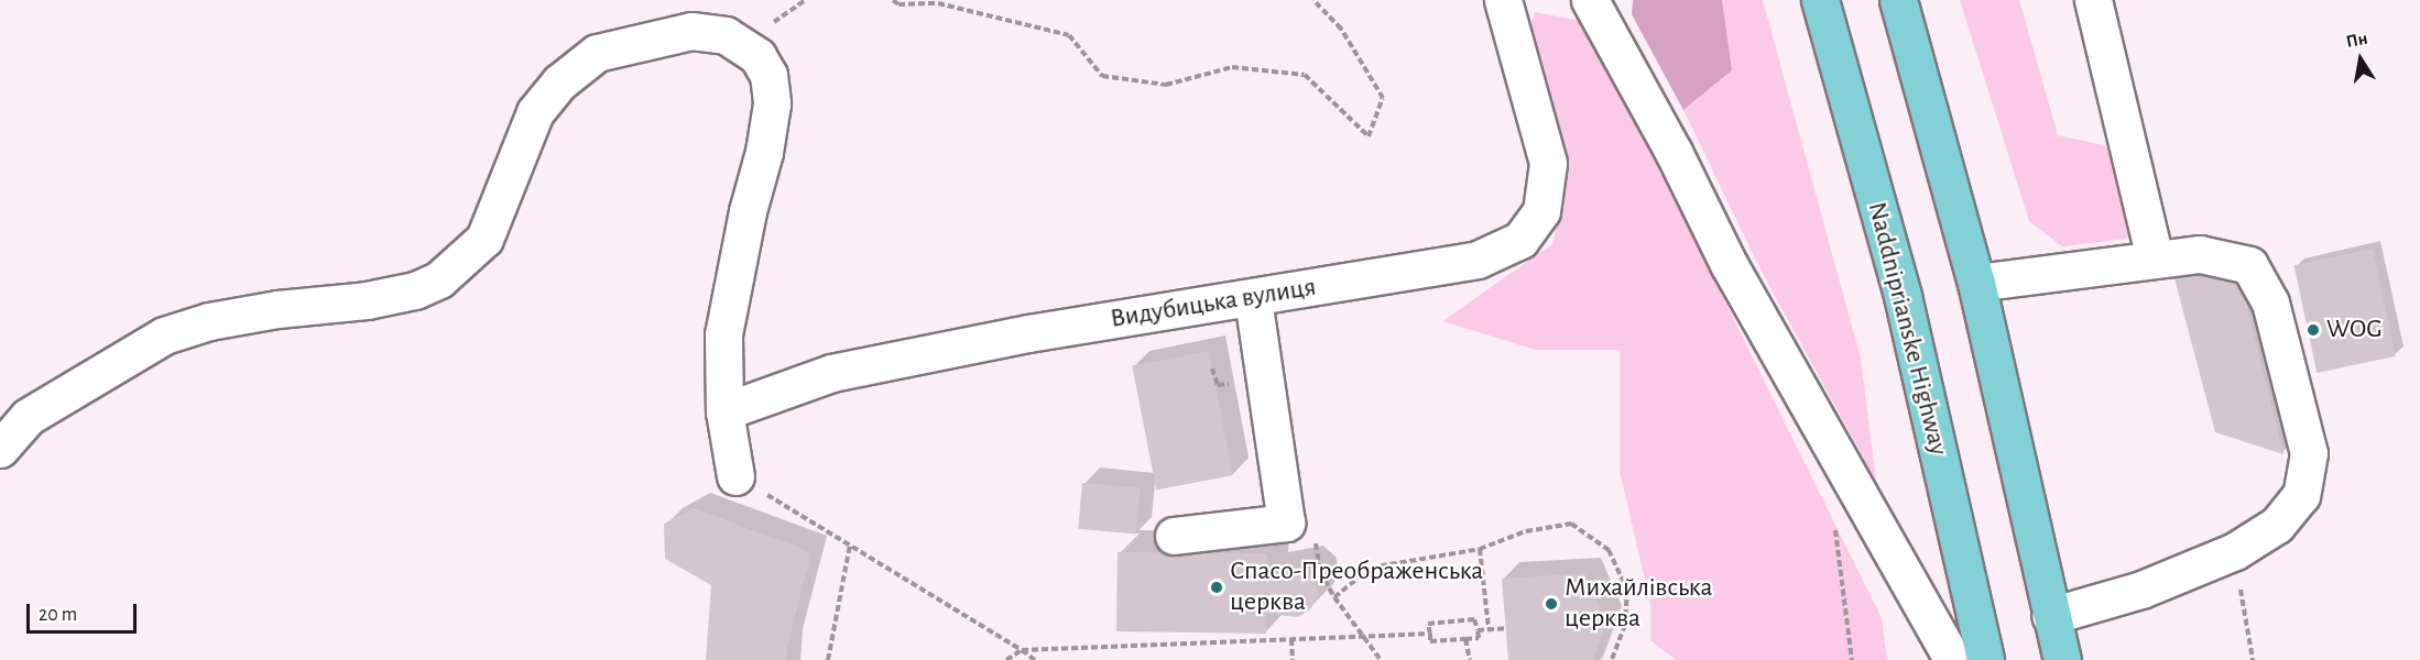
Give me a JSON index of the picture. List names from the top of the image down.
{
  "streets": {
    "main road": ["Naddniprianske Highway"],
    "street": ["Видубицька вулиця"]
  },
  "places": ["WOG", "Спасо-Преображенська церква", "Михайлівська церква"],
  "scale_bar": "20 m",
  "north": "top"
}
